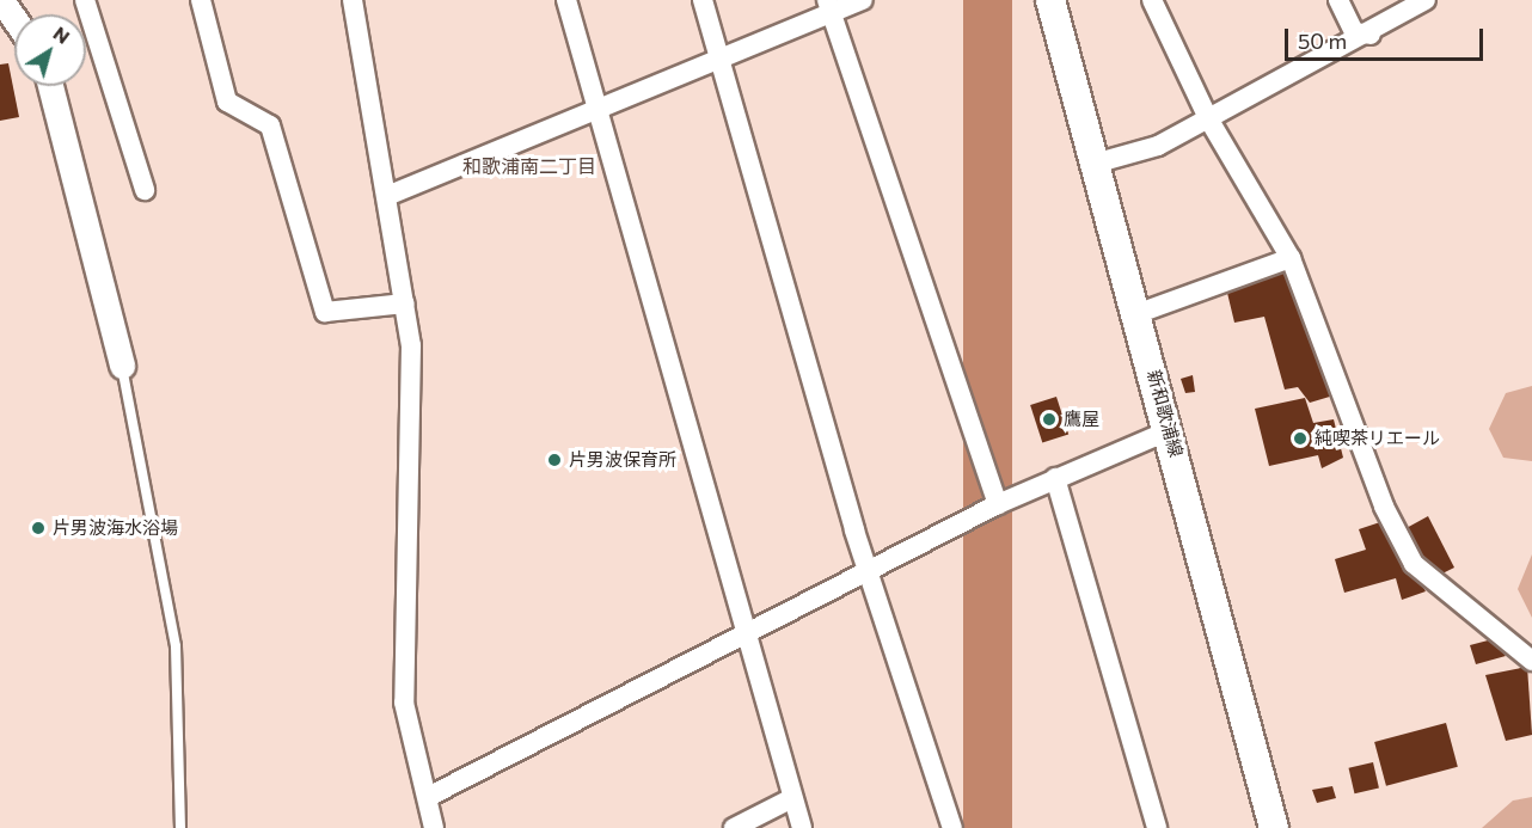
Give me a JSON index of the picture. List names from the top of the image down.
{
  "streets": {
    "main road": ["新和歌浦線"]
  },
  "districts": ["和歌浦南二丁目"],
  "places": [
    "鷹屋",
    "純喫茶リエール",
    "片男波保育所",
    "片男波海水浴場"
  ],
  "scale_bar": "50 m",
  "north": "top right"
}
